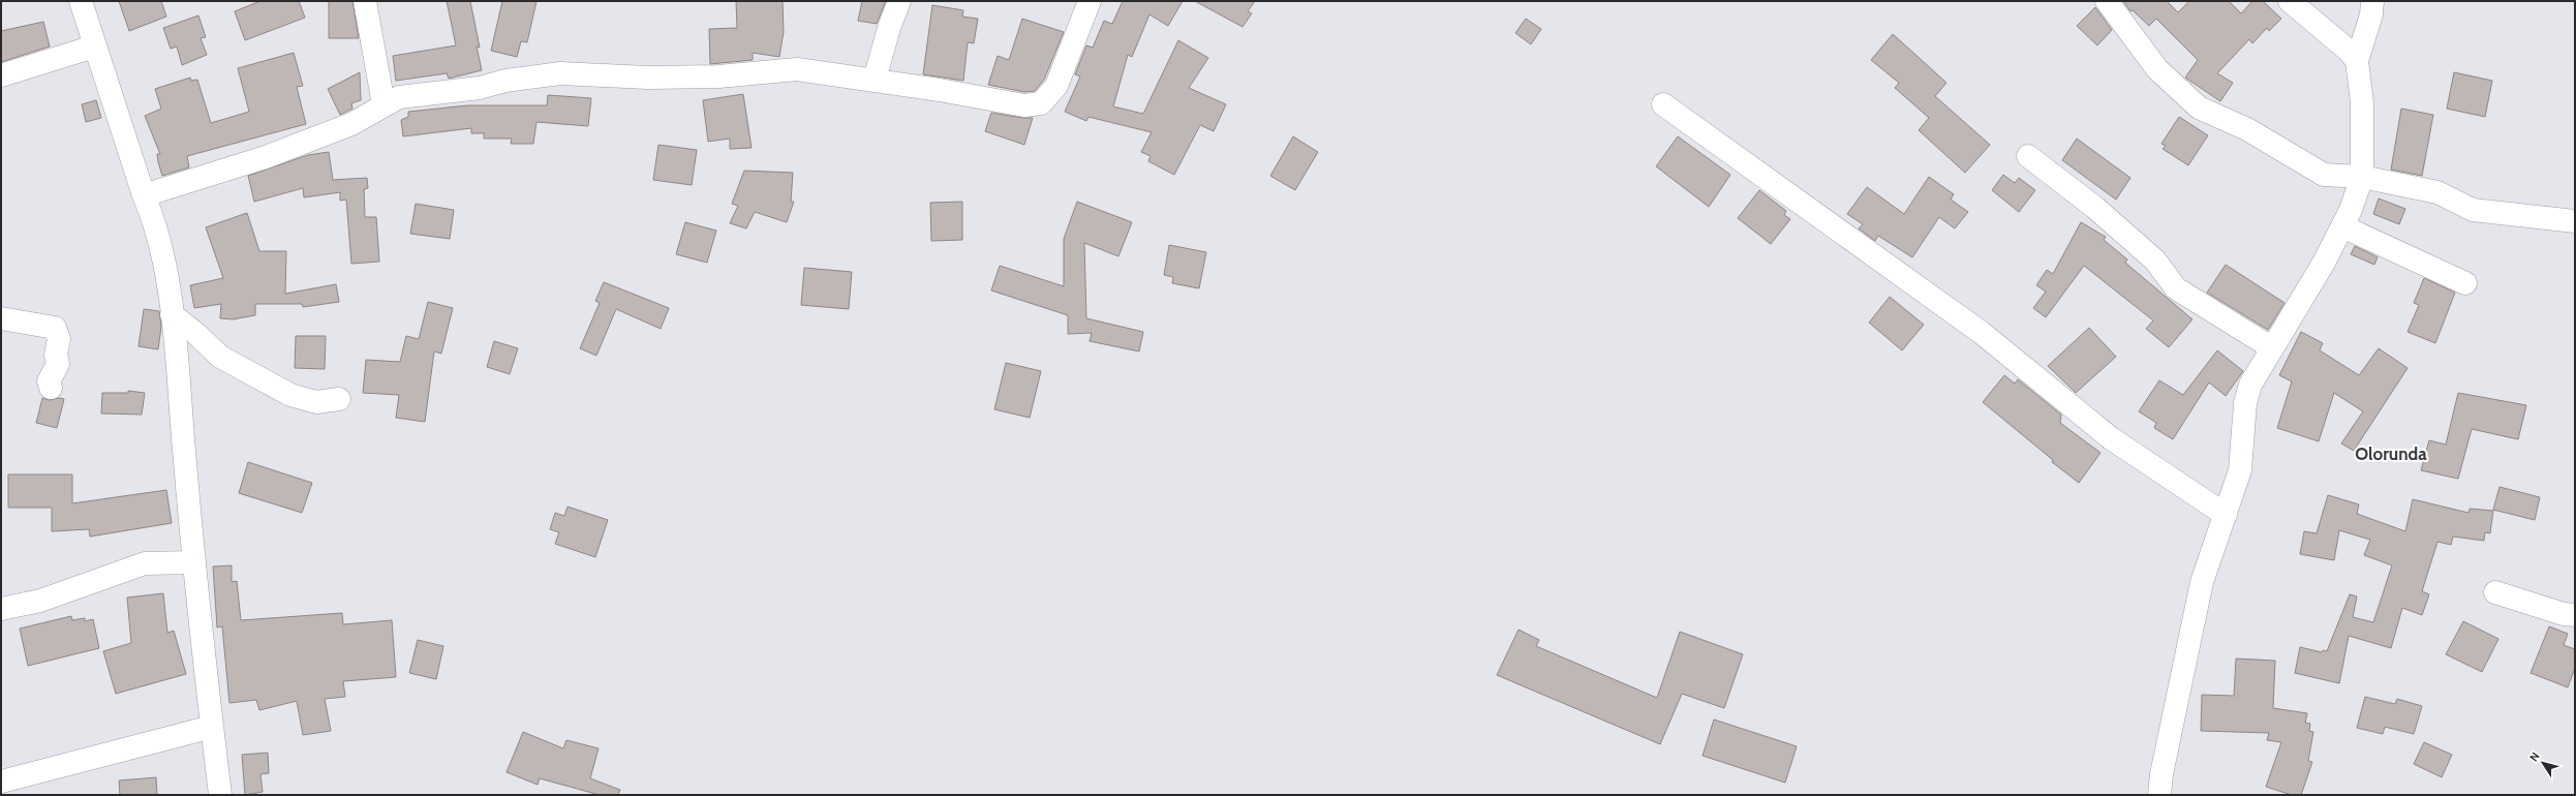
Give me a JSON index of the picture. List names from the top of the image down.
{
  "districts": ["Olorunda"],
  "north": "top left"
}
